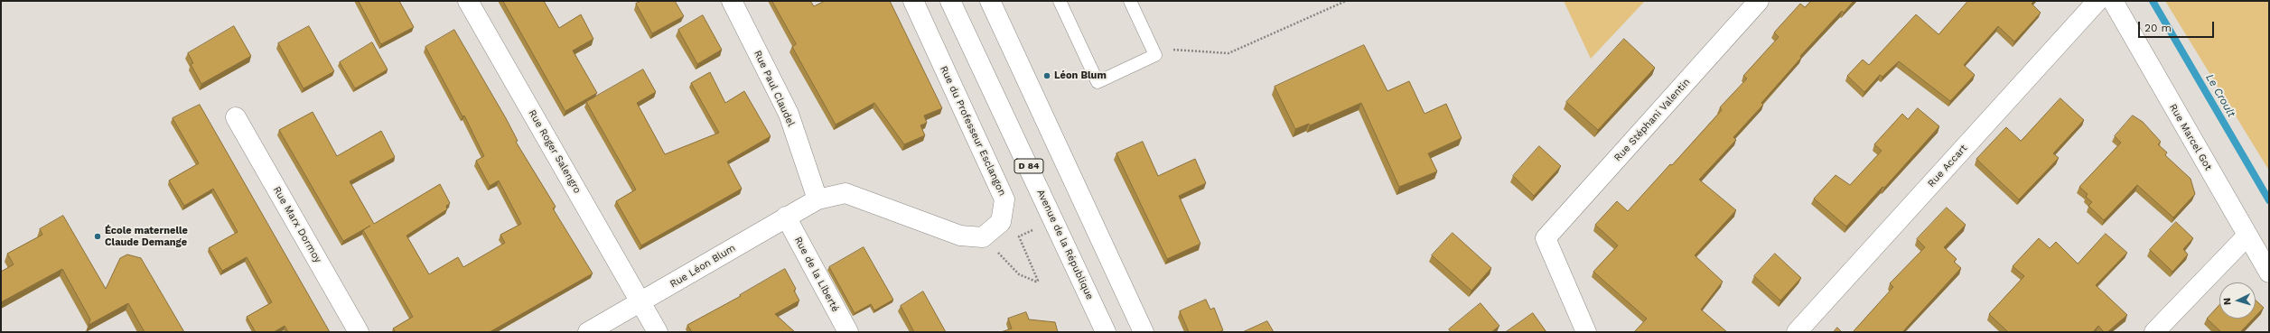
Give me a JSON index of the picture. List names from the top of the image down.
{
  "streets": {
    "street": [
      "Rue Paul Claudel",
      "Rue Stéphani Valentin",
      "Rue du Professeur Esclangon",
      "Rue Marcel Got",
      "Rue Roger Salengro",
      "D 84",
      "Rue Accart",
      "Rue Marx Dormoy",
      "Avenue de la République",
      "Rue Léon Blum",
      "Rue de la Liberté"
    ]
  },
  "crossings": [
    ["Rue Paul Claudel", "Rue Léon Blum"],
    ["Rue Roger Salengro", "Rue Léon Blum"],
    ["Rue Léon Blum", "Rue de la Liberté"]
  ],
  "water": ["Le Croult"],
  "places": ["Léon Blum", "École maternelle Claude Demange"],
  "scale_bar": "20 m",
  "north": "left"
}
